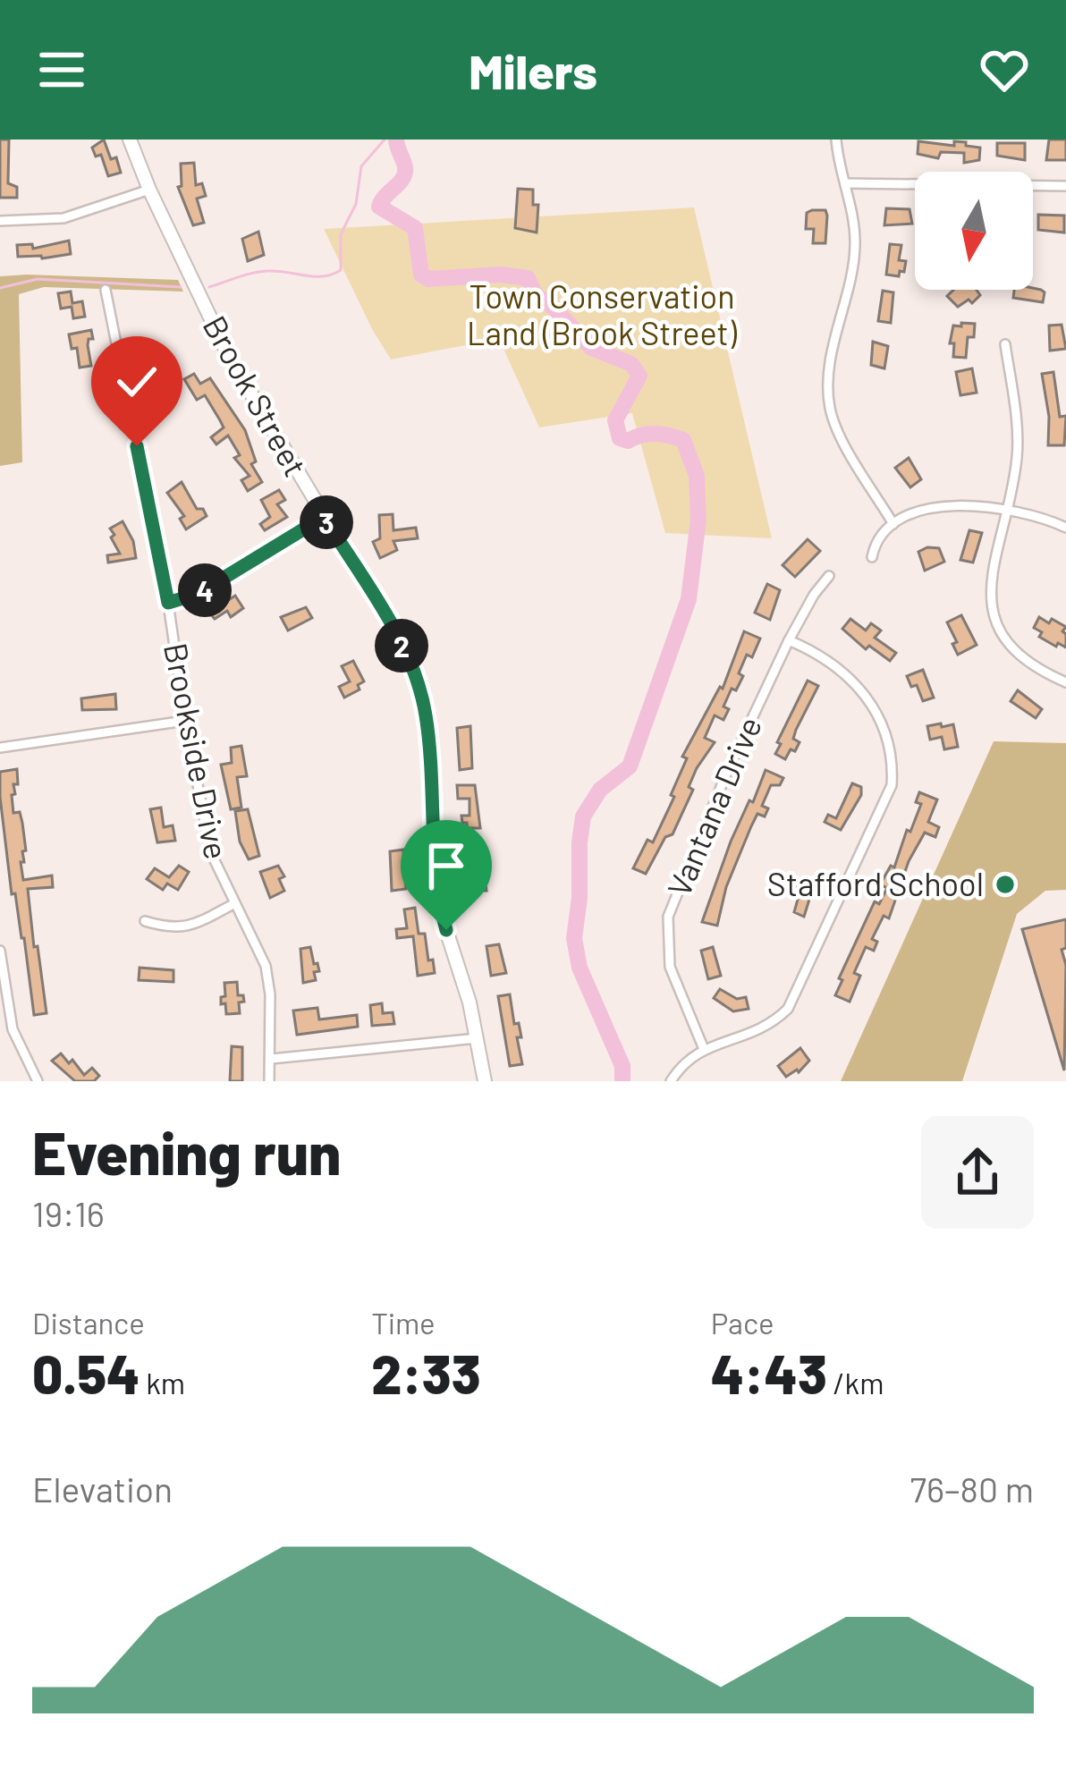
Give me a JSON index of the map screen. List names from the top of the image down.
{
  "streets": {
    "street": ["Brook Street", "Brookside Drive", "Vantana Drive"]
  },
  "parks": ["Town Conservation Land (Brook Street)"],
  "places": ["Stafford School"],
  "north": "bottom",
  "page": {
    "header": "Milers",
    "pins": ["3", "4", "2"],
    "heading": ["Evening run", "19:16"],
    "stats": [
      ["Distance", "0.54 km"],
      ["Time", "2:33"],
      ["Pace", "4:43 /km"]
    ],
    "chart": ["Elevation", "76–80 m"]
  }
}
